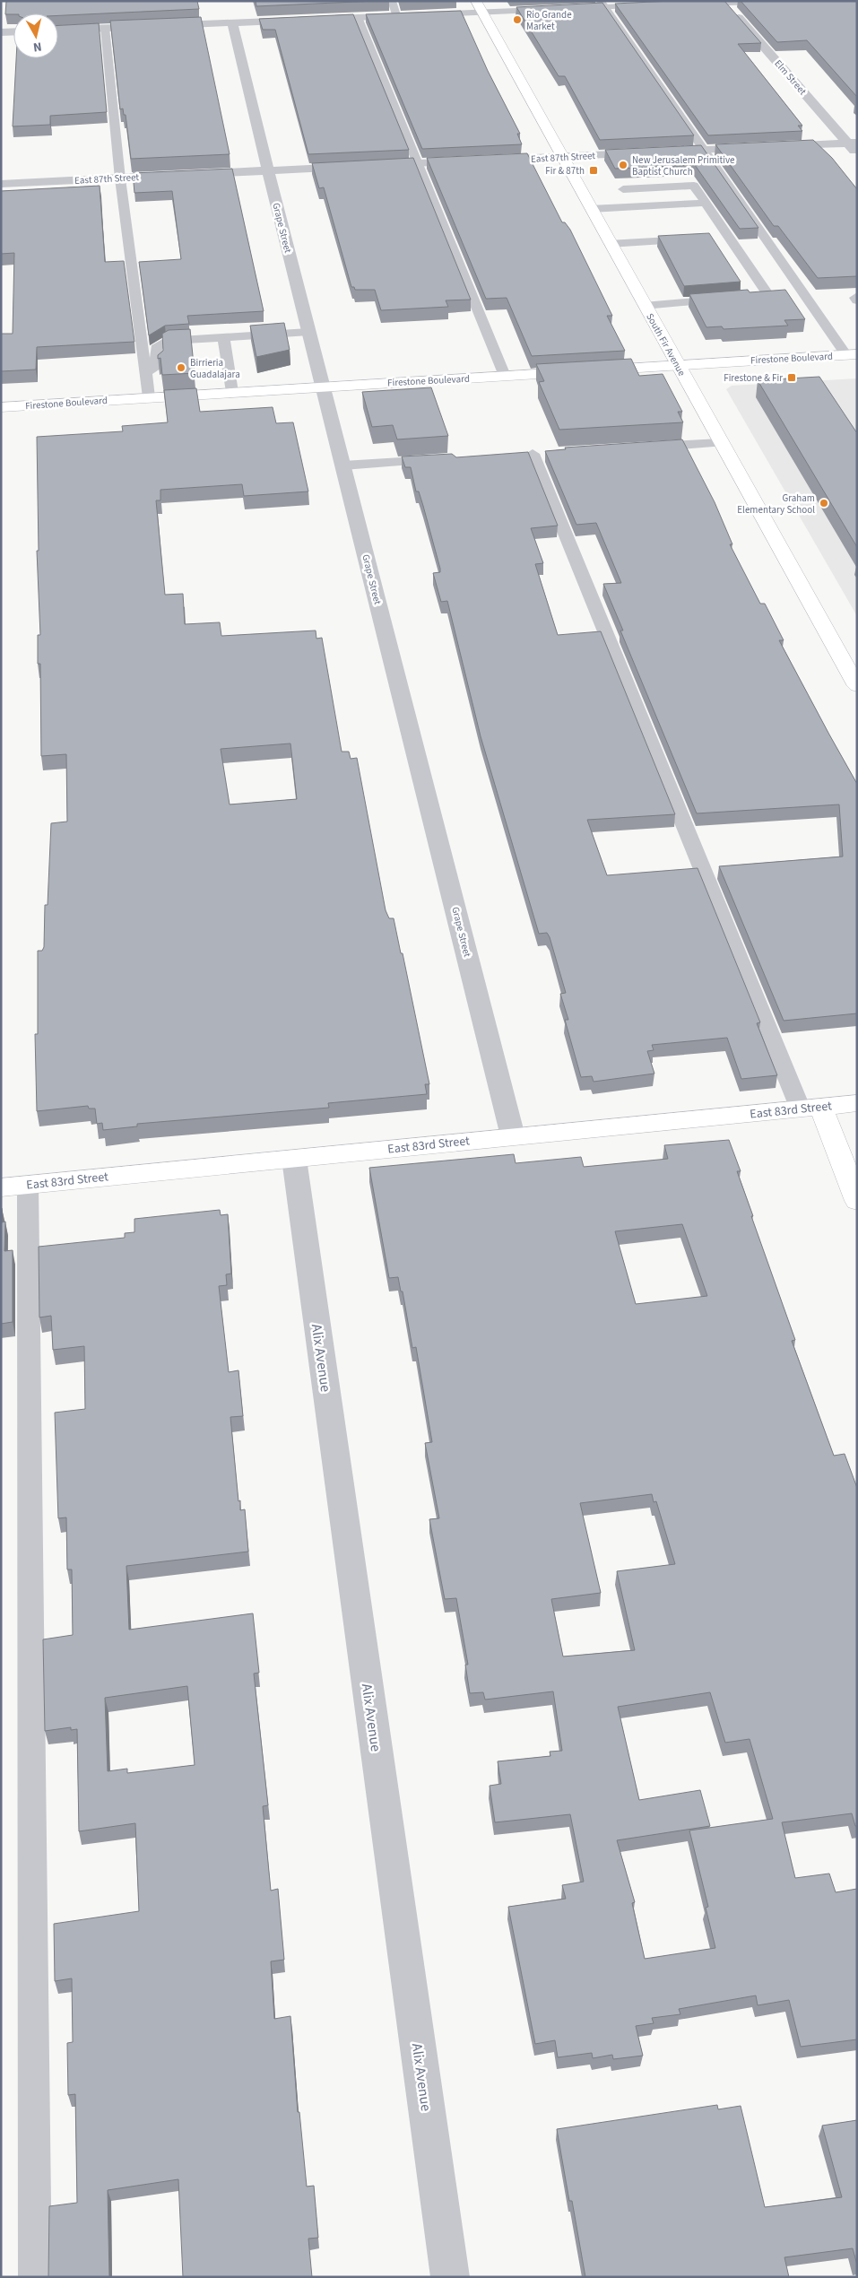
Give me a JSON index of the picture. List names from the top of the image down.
{
  "streets": {
    "street": [
      "Elm Street",
      "East 87th Street",
      "Grape Street",
      "South Fir Avenue",
      "Firestone Boulevard",
      "East 83rd Street",
      "Alix Avenue"
    ]
  },
  "crossings": [
    ["Elm Street", "East 87th Street"],
    ["East 87th Street", "Grape Street"],
    ["East 87th Street", "South Fir Avenue"],
    ["Grape Street", "Firestone Boulevard"],
    ["Grape Street", "East 83rd Street"],
    ["South Fir Avenue", "Firestone Boulevard"],
    ["East 83rd Street", "Alix Avenue"]
  ],
  "places": {
    "other": [
      "Rio Grande Market",
      "New Jerusalem Primitive Baptist Church",
      "Birrieria Guadalajara",
      "Graham Elementary School"
    ],
    "transit": ["Fir & 87th", "Firestone & Fir"]
  },
  "north": "bottom"
}
